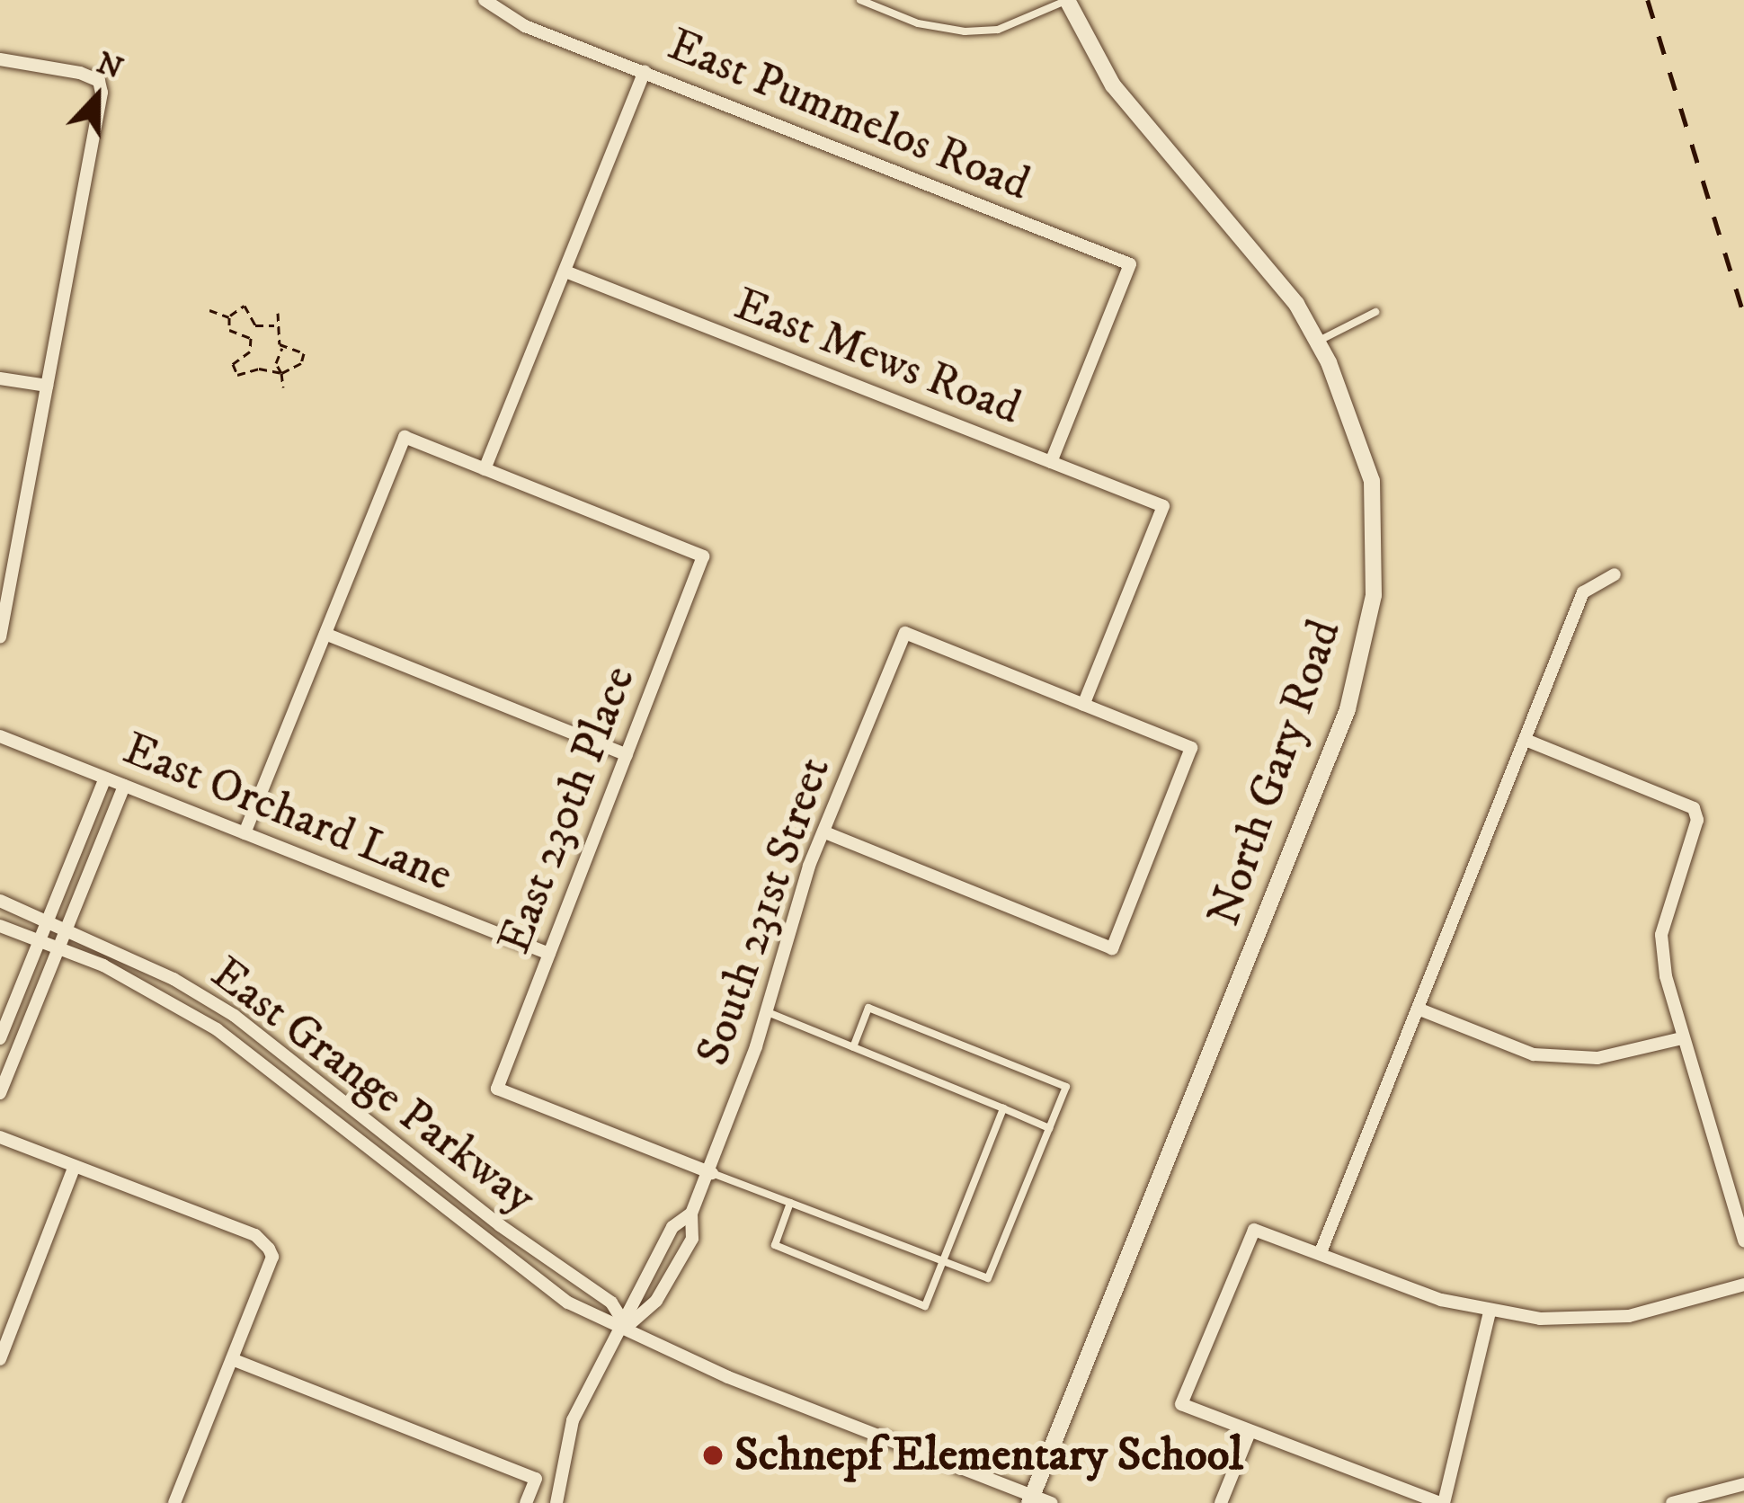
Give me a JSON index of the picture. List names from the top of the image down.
{
  "streets": {
    "main road": ["North Gary Road"],
    "street": [
      "East Pummelos Road",
      "East Mews Road",
      "East 230th Place",
      "East Orchard Lane",
      "South 231st Street",
      "East Grange Parkway"
    ]
  },
  "crossings": [
    ["East Pummelos Road", "East Mews Road"],
    ["East Mews Road", "South 231st Street"],
    ["North Gary Road", "East Grange Parkway"],
    ["East 230th Place", "East Orchard Lane"],
    ["East 230th Place", "South 231st Street"],
    ["South 231st Street", "East Grange Parkway"]
  ],
  "places": ["Schnepf Elementary School"],
  "north": "top"
}
